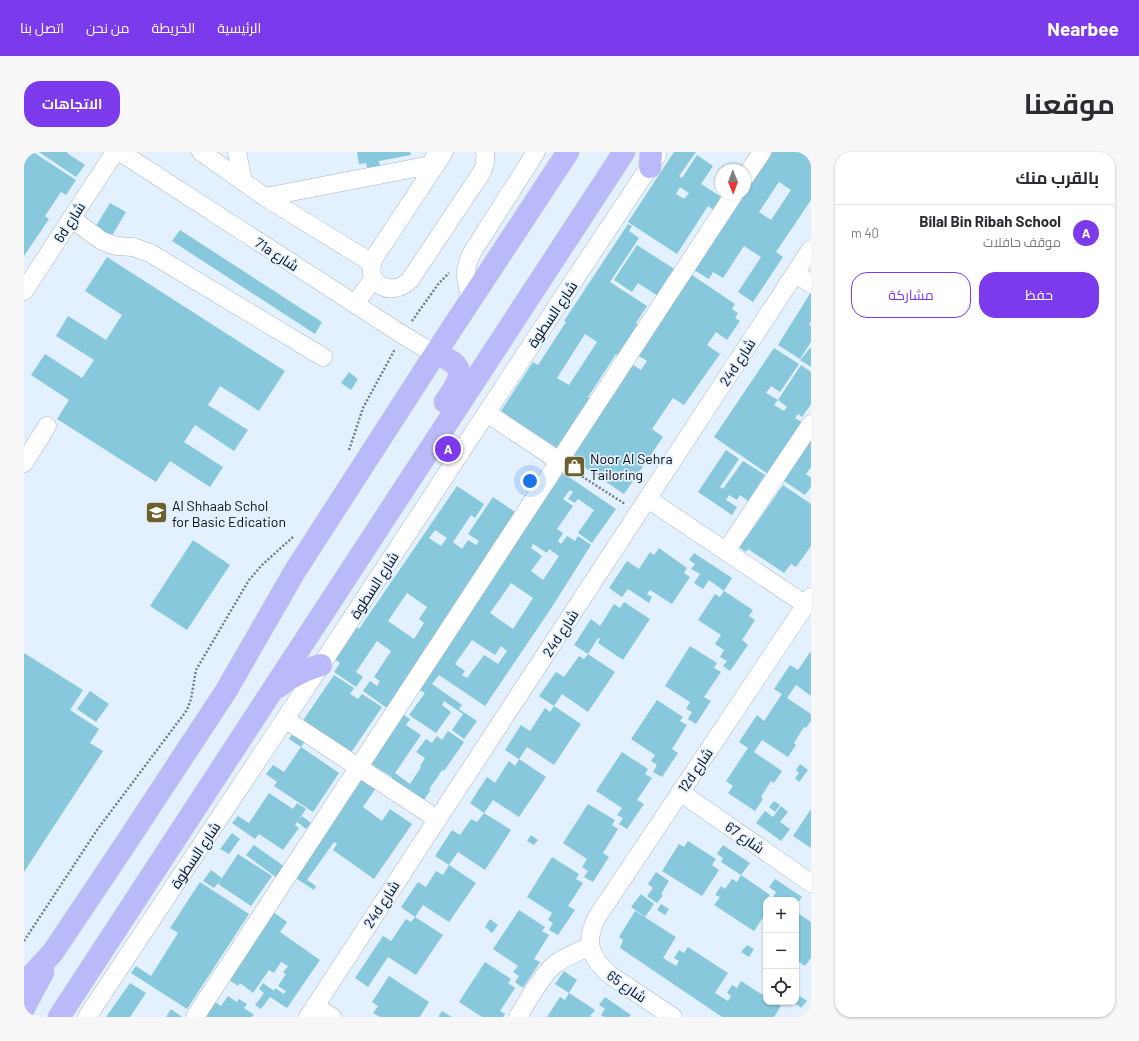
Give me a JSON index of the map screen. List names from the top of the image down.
{
  "streets": {
    "main road": ["شارع السطوة"],
    "street": [
      "6d شارع",
      "71a شارع",
      "24d شارع",
      "12d شارع",
      "شارع 67",
      "شارع 65"
    ]
  },
  "crossings": [
    ["12d شارع", "شارع 67"],
    ["12d شارع", "شارع 65"]
  ],
  "places": {
    "shop": ["Noor Al Sehra Tailoring"],
    "school or university": ["Al Shhaab Schol for Basic Edication"]
  },
  "north": "bottom",
  "page": {
    "header": "Nearbee",
    "nav": [
      "الرئيسية",
      "الخريطة",
      "من نحن",
      "اتصل بنا"
    ],
    "title": "موقعنا",
    "buttons": [
      "الاتجاهات",
      ["حفظ", "مشاركة"]
    ],
    "heading": "بالقرب منك",
    "list": [
      {
        "mark": "A",
        "name": "Bilal Bin Ribah School",
        "note": "موقف حافلات",
        "value": "40 m"
      }
    ],
    "pins": "A",
    "map_buttons": ["+", "−"]
  }
}
